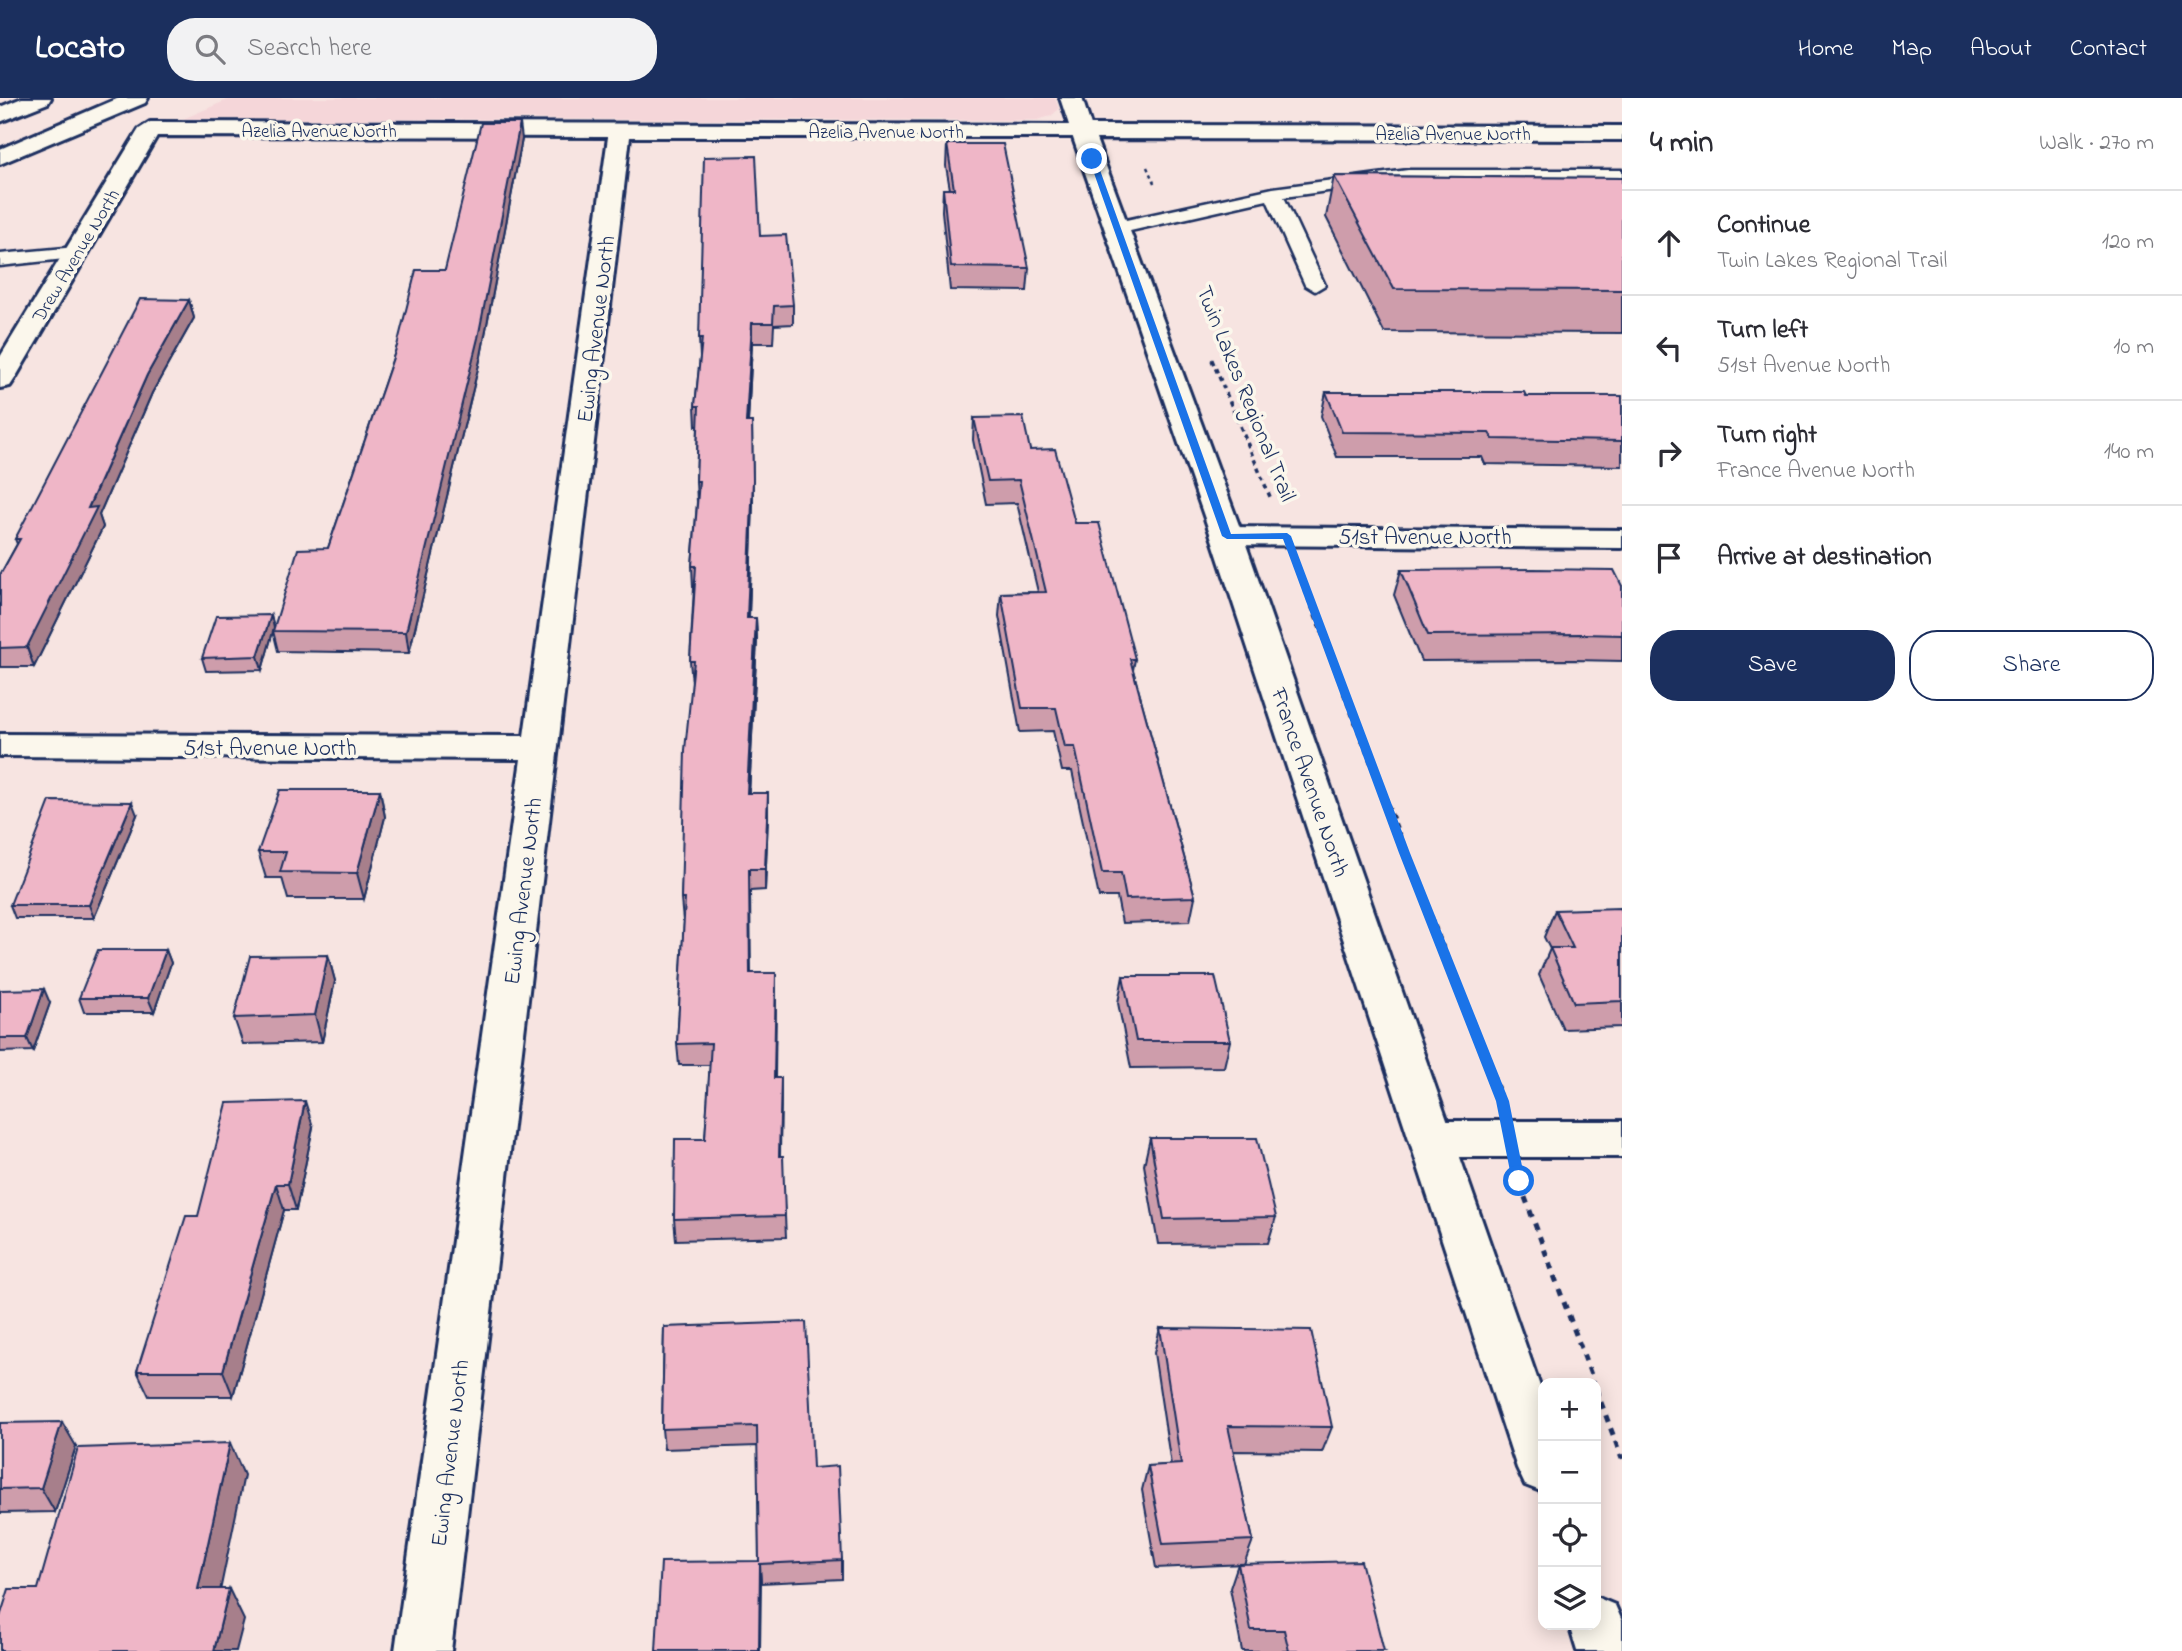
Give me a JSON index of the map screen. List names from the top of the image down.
{
  "streets": {
    "main road": [
      "Azelia Avenue North",
      "Drew Avenue North",
      "Ewing Avenue North",
      "51st Avenue North",
      "France Avenue North"
    ],
    "path": ["Twin Lakes Regional Trail"]
  },
  "crossings": [
    ["Azelia Avenue North", "Drew Avenue North"],
    ["Azelia Avenue North", "Ewing Avenue North"],
    ["Azelia Avenue North", "France Avenue North"],
    ["Ewing Avenue North", "51st Avenue North"],
    ["Twin Lakes Regional Trail", "51st Avenue North"],
    ["51st Avenue North", "France Avenue North"]
  ],
  "page": {
    "header": "Locato",
    "search": "Search here",
    "nav": [
      "Home",
      "Map",
      "About",
      "Contact"
    ],
    "heading": ["4 min", "Walk · 270 m"],
    "list": [
      ["Continue", "Twin Lakes Regional Trail", "120 m"],
      ["Turn left", "51st Avenue North", "10 m"],
      ["Turn right", "France Avenue North", "140 m"],
      "Arrive at destination"
    ],
    "buttons": ["Save", "Share"],
    "map_buttons": ["+", "−"]
  }
}
